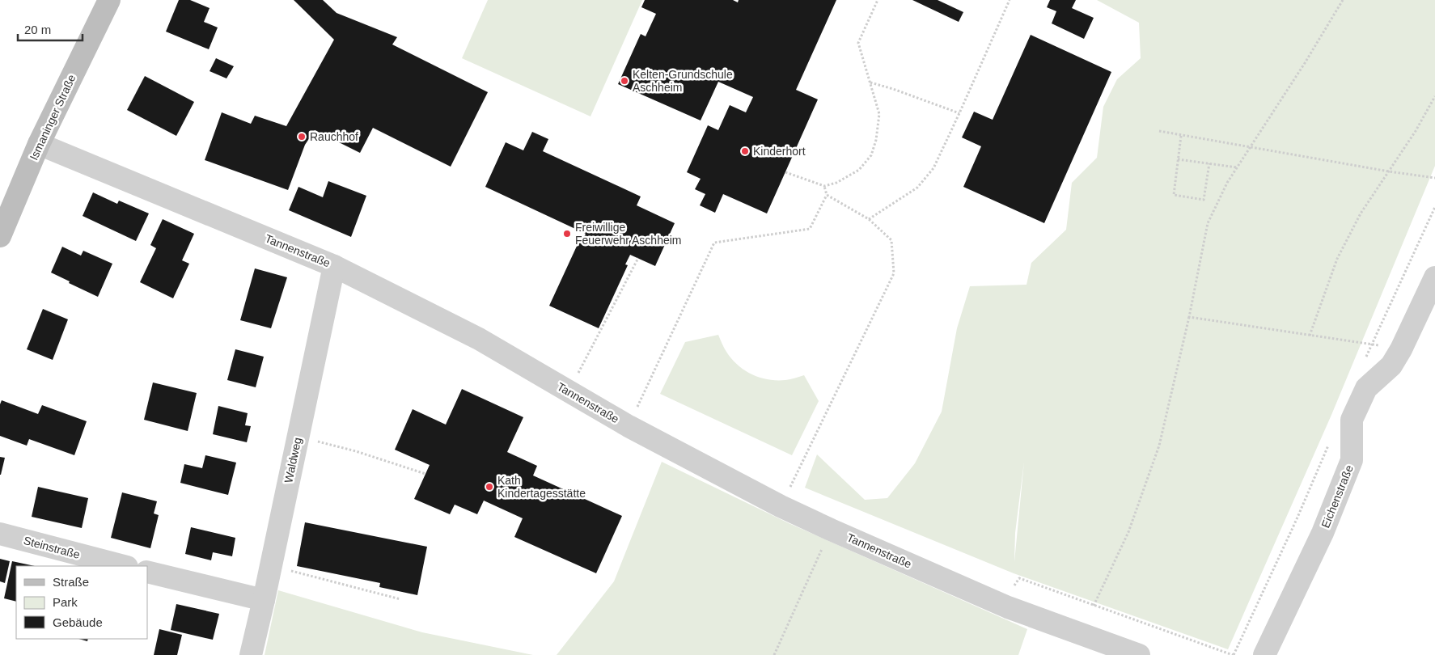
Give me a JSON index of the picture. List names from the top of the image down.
{
  "streets": {
    "main road": ["Ismaninger Straße"],
    "street": [
      "Tannenstraße",
      "Waldweg",
      "Eichenstraße",
      "Steinstraße"
    ]
  },
  "crossings": [
    ["Ismaninger Straße", "Tannenstraße"],
    ["Tannenstraße", "Waldweg"]
  ],
  "places": [
    "Kelten-Grundschule Aschheim",
    "Rauchhof",
    "Kinderhort",
    "Freiwillige Feuerwehr Aschheim",
    "Kath Kindertagesstätte"
  ],
  "legend": ["Straße", "Park", "Gebäude"],
  "scale_bar": "20 m"
}
